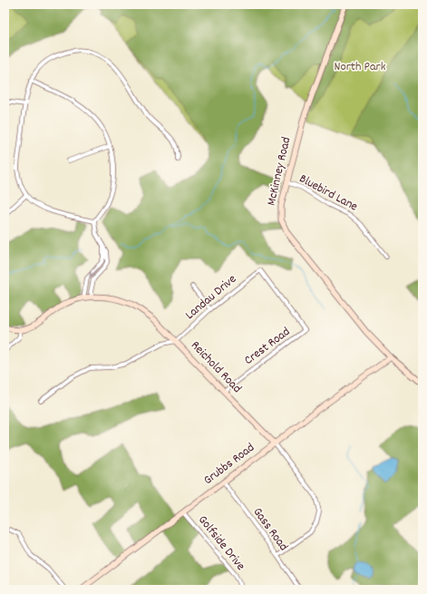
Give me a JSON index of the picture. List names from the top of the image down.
{
  "streets": {
    "street": [
      "McKinney Road",
      "Bluebird Lane",
      "Landau Drive",
      "Crest Road",
      "Reichold Road",
      "Grubbs Road",
      "Gass Road",
      "Golfside Drive"
    ]
  },
  "crossings": [
    ["McKinney Road", "Bluebird Lane"],
    ["McKinney Road", "Grubbs Road"],
    ["Landau Drive", "Crest Road"],
    ["Landau Drive", "Reichold Road"],
    ["Crest Road", "Reichold Road"],
    ["Reichold Road", "Grubbs Road"],
    ["Reichold Road", "Gass Road"],
    ["Grubbs Road", "Gass Road"],
    ["Grubbs Road", "Golfside Drive"]
  ],
  "parks": ["North Park"]
}
